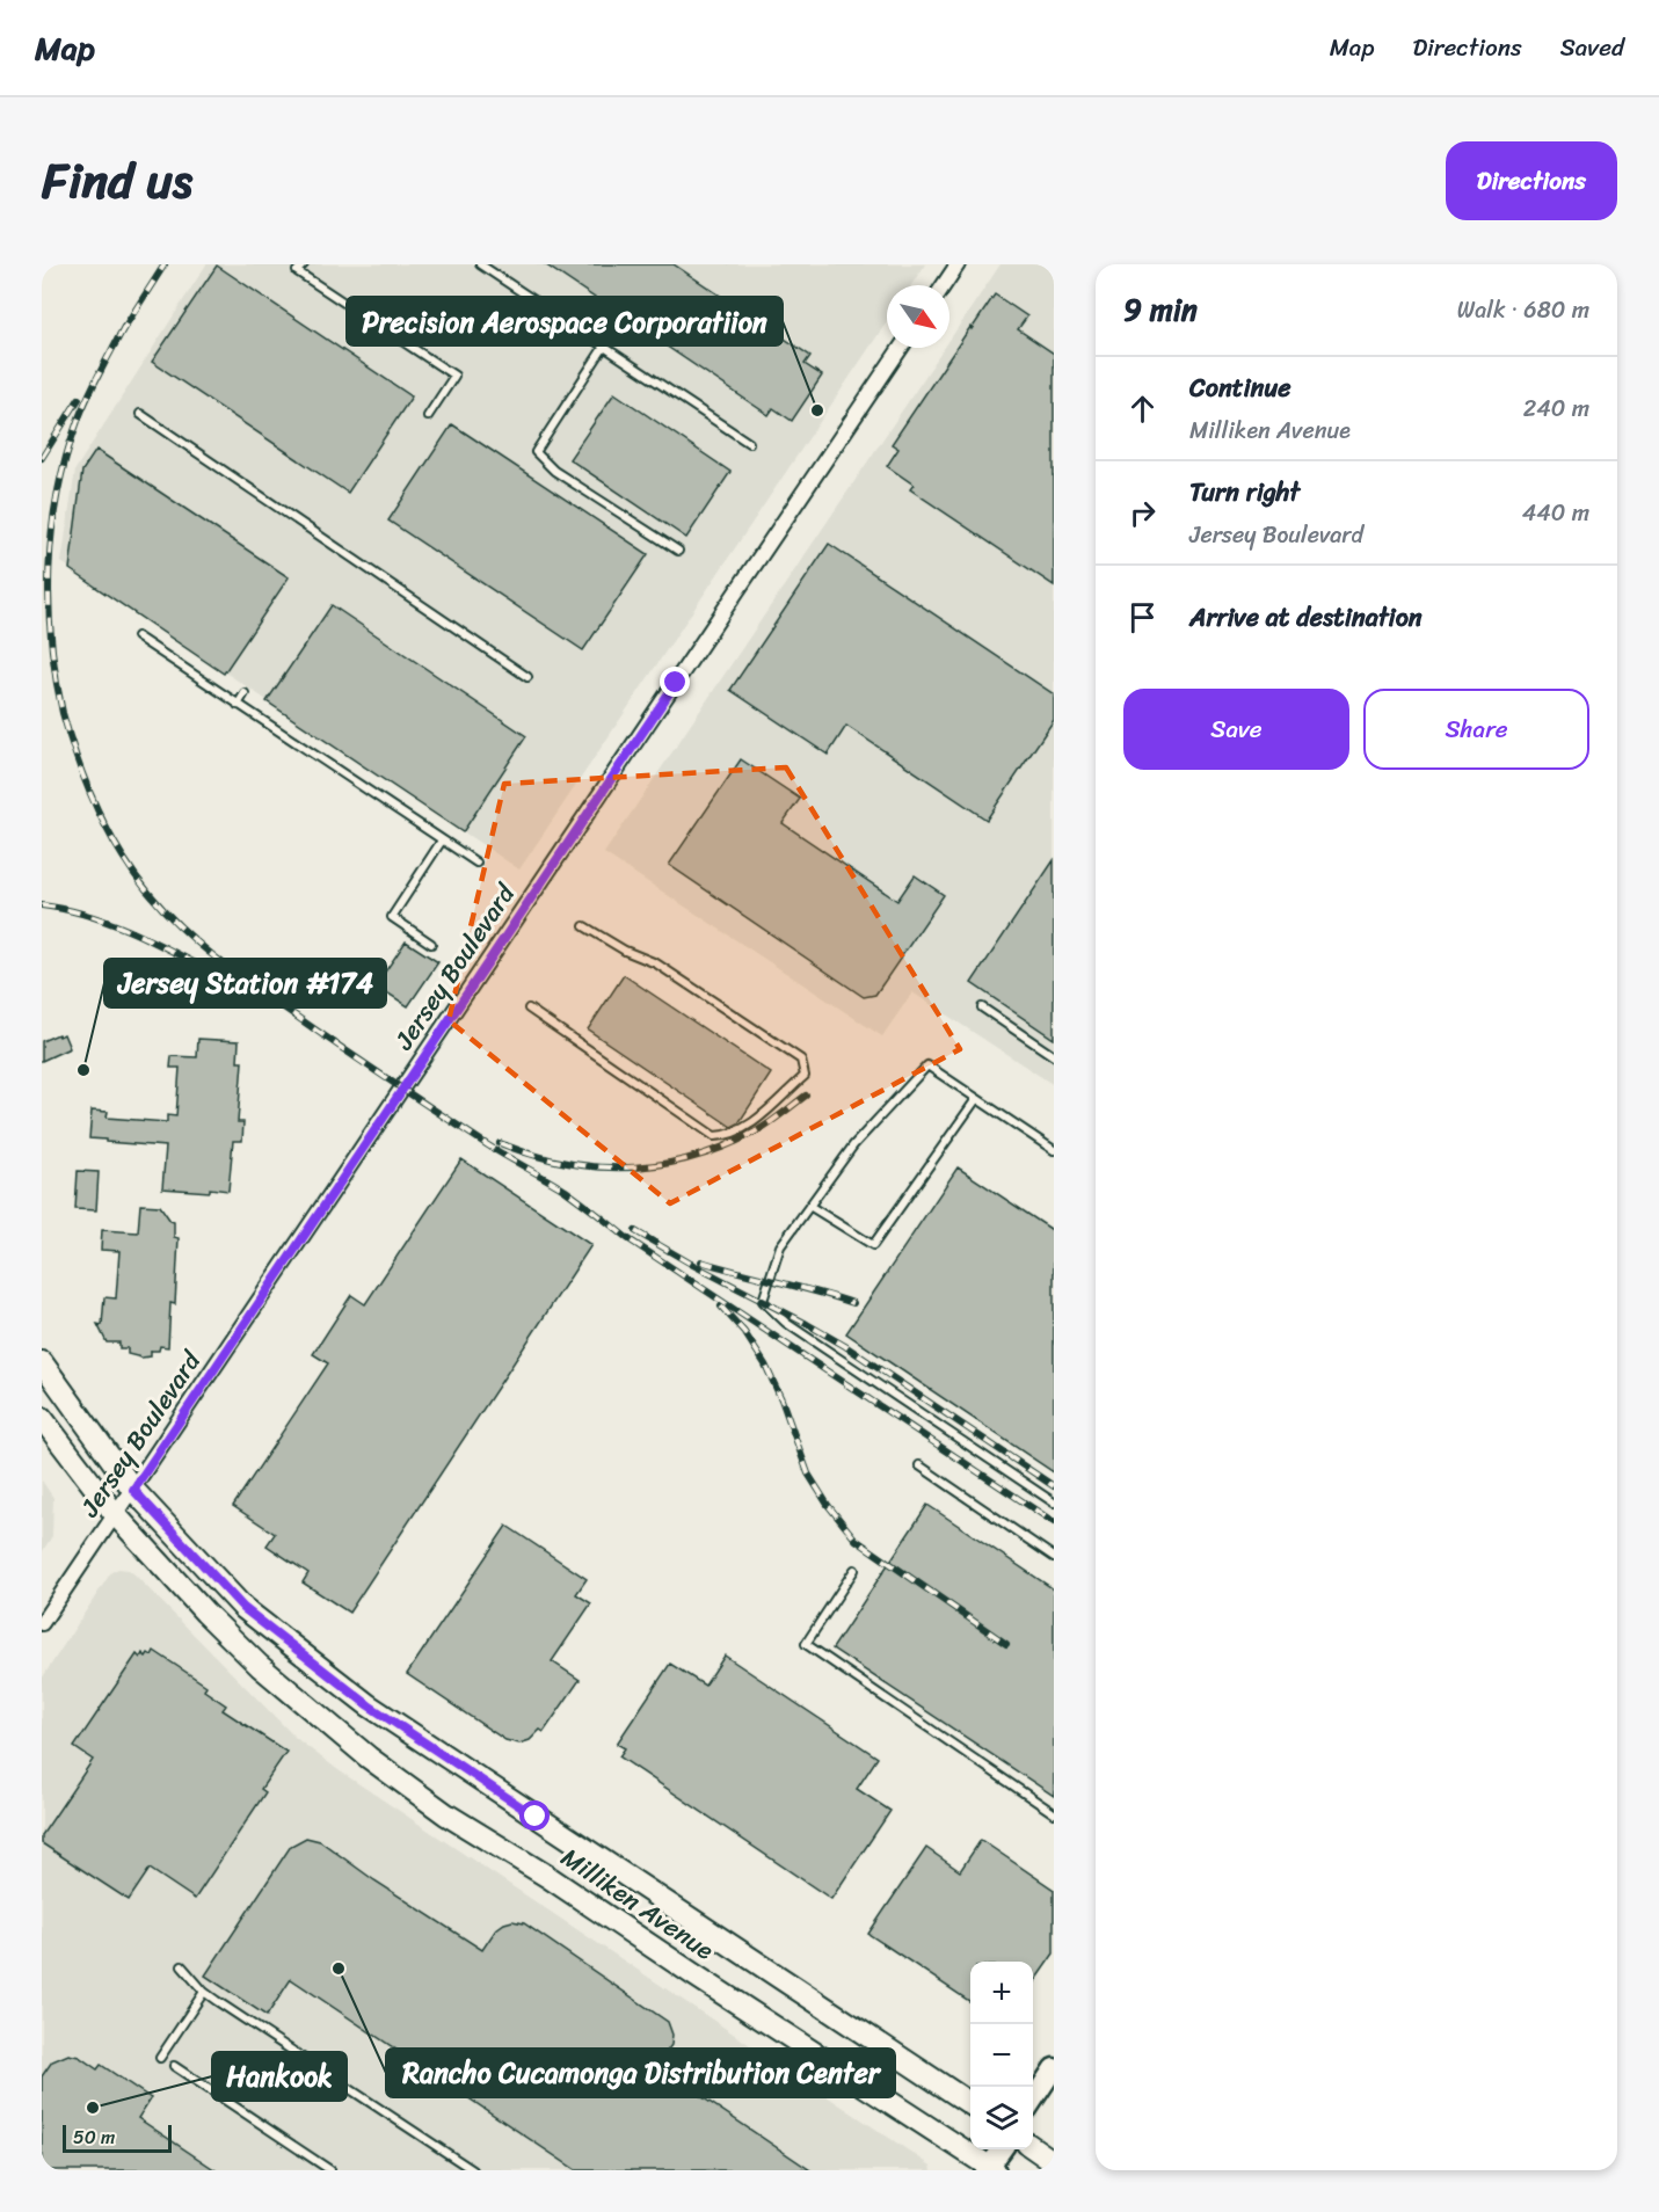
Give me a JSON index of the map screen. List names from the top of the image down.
{
  "streets": {
    "main road": ["Milliken Avenue"],
    "street": ["Jersey Boulevard"]
  },
  "crossings": [
    ["Jersey Boulevard", "Milliken Avenue"]
  ],
  "places": [
    "Precision Aerospace Corporatiion",
    "Jersey Station #174",
    "Rancho Cucamonga Distribution Center",
    "Hankook"
  ],
  "scale_bar": "50 m",
  "north": "bottom right",
  "page": {
    "header": "Map",
    "nav": ["Map", "Directions", "Saved"],
    "title": "Find us",
    "buttons": [
      "Directions",
      ["Save", "Share"]
    ],
    "heading": ["9 min", "Walk · 680 m"],
    "list": [
      ["Continue", "Milliken Avenue", "240 m"],
      ["Turn right", "Jersey Boulevard", "440 m"],
      "Arrive at destination"
    ],
    "map_buttons": ["+", "−"],
    "scale": "50 m"
  }
}
